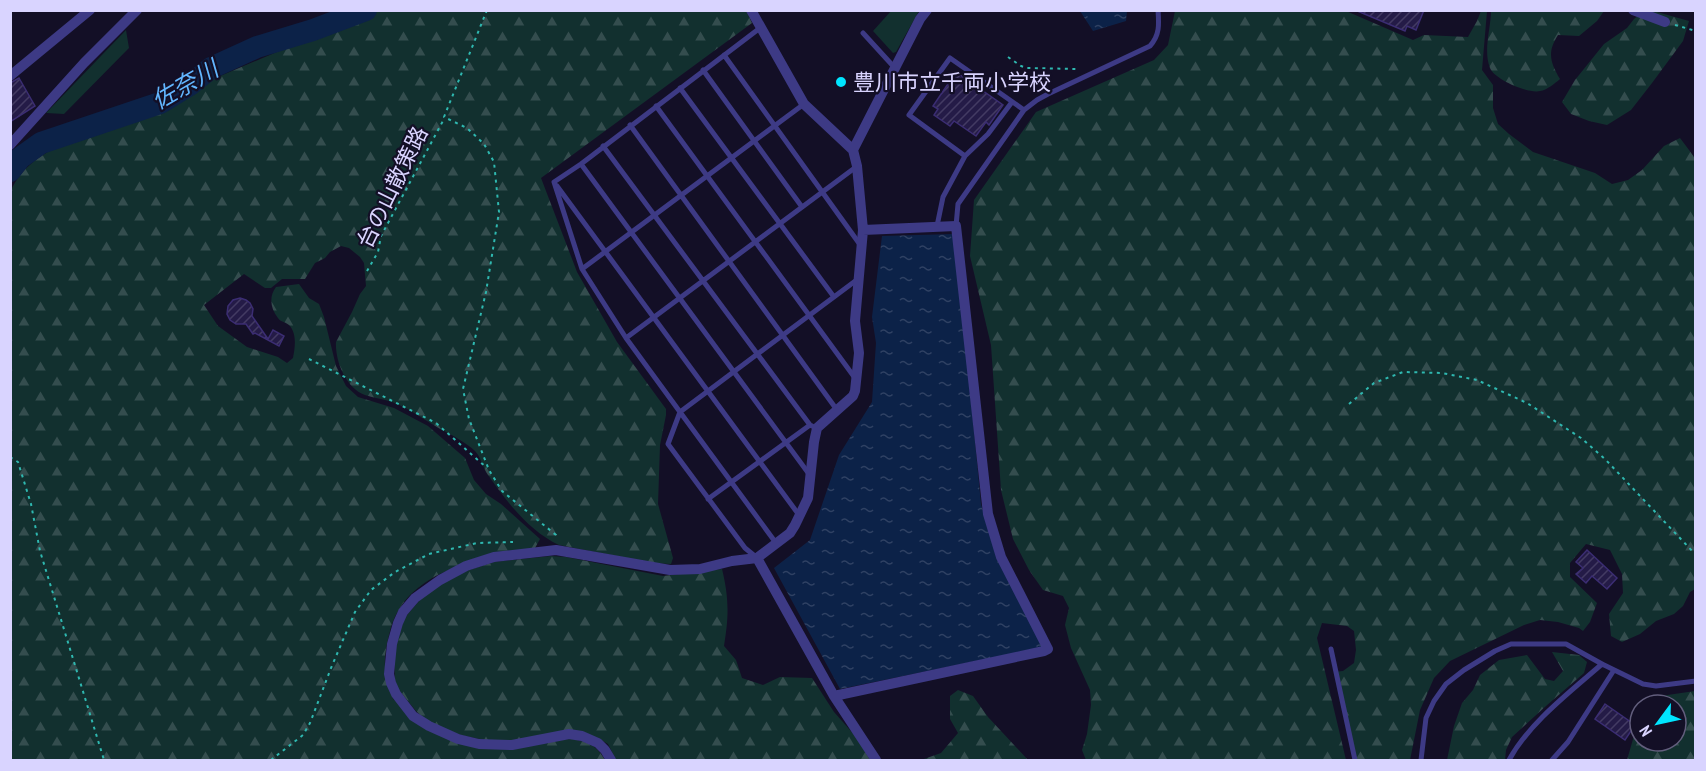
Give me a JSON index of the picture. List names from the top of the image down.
{
  "streets": {
    "path": ["台の山散策路"]
  },
  "water": ["佐奈川"],
  "places": ["豊川市立千両小学校"],
  "north": "bottom left"
}
